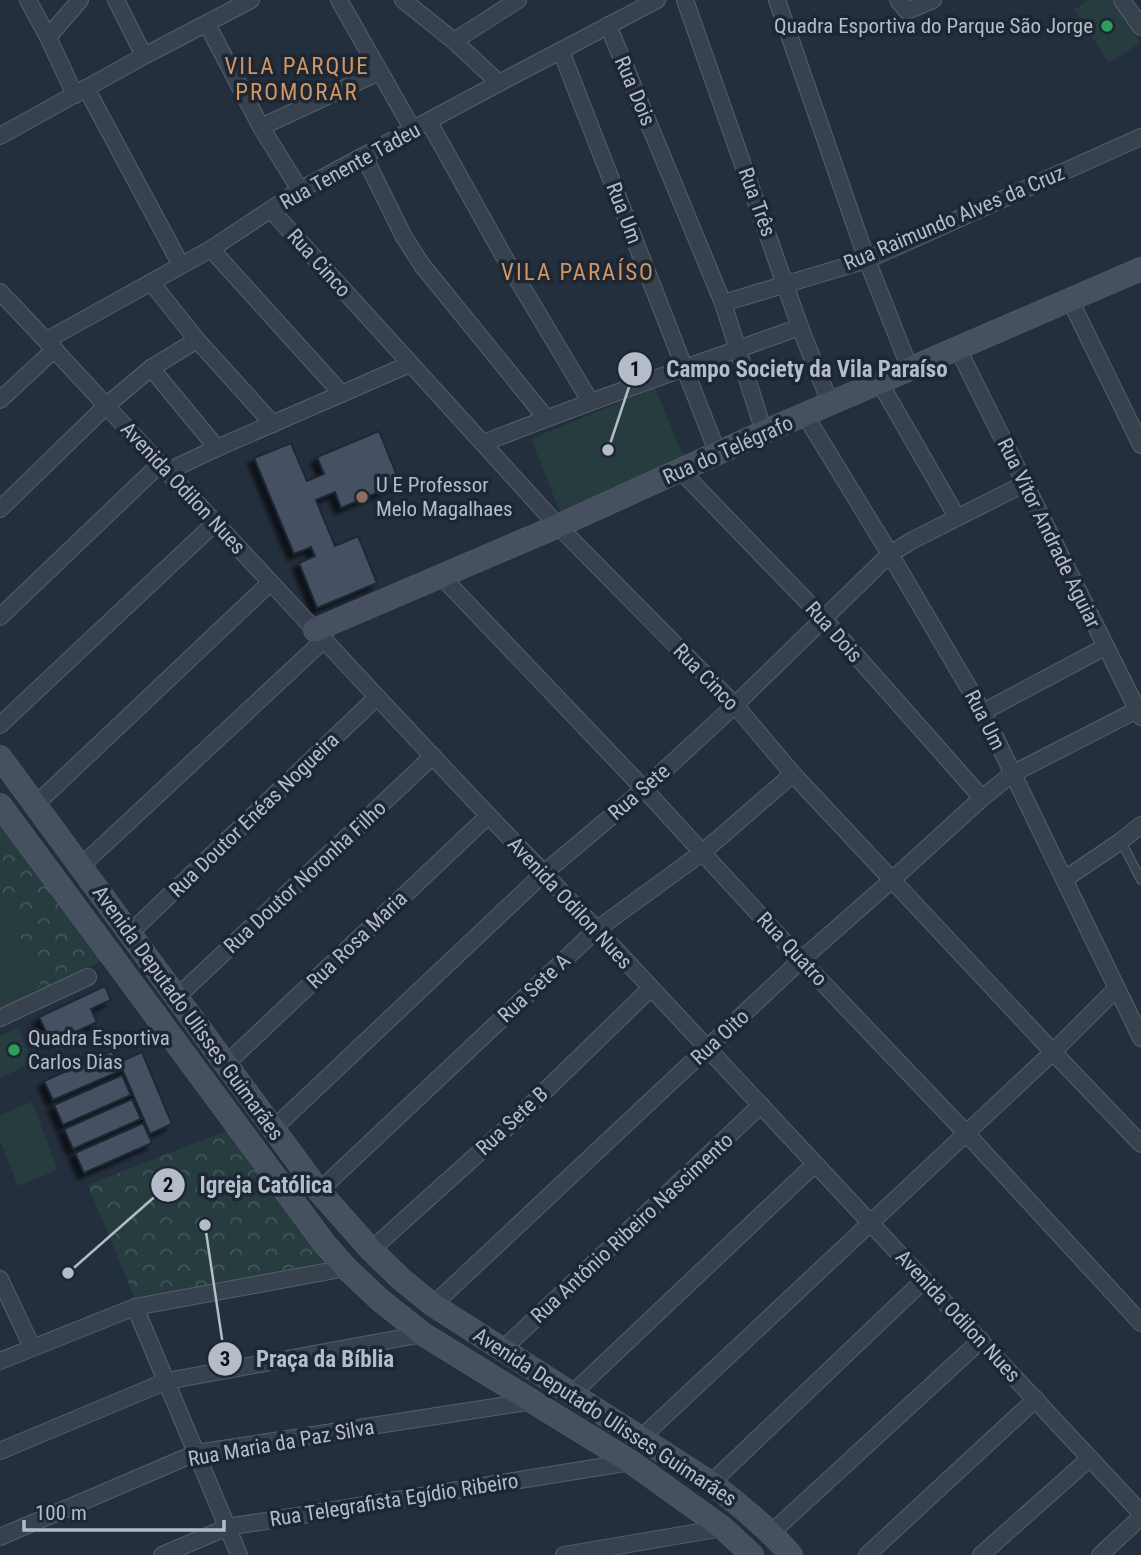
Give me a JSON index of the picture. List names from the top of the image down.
{
  "streets": {
    "street": [
      "Rua Dois",
      "Rua Tenente Tadeu",
      "Rua Três",
      "Rua Um",
      "Rua Raimundo Alves da Cruz",
      "Rua Cinco",
      "Rua do Telégrafo",
      "Avenida Odilon Nues",
      "Rua Vitor Andrade Aguiar",
      "Rua Sete",
      "Rua Doutor Enéas Nogueira",
      "Rua Doutor Noronha Filho",
      "Rua Rosa Maria",
      "Rua Quatro",
      "Rua Sete A",
      "Avenida Deputado Ulisses Guimarães",
      "Rua Oito",
      "Rua Sete B",
      "Rua Antônio Ribeiro Nascimento",
      "Rua Maria da Paz Silva",
      "Rua Telegrafista Egídio Ribeiro"
    ]
  },
  "crossings": [
    ["Rua Dois", "Rua Tenente Tadeu"],
    ["Rua Dois", "Rua Raimundo Alves da Cruz"],
    ["Rua Dois", "Rua do Telégrafo"],
    ["Rua Dois", "Rua Sete"],
    ["Rua Dois", "Rua Oito"],
    ["Rua Tenente Tadeu", "Rua Um"],
    ["Rua Tenente Tadeu", "Rua Cinco"],
    ["Rua Tenente Tadeu", "Avenida Odilon Nues"],
    ["Rua Três", "Rua Raimundo Alves da Cruz"],
    ["Rua Três", "Rua do Telégrafo"],
    ["Rua Um", "Rua do Telégrafo"],
    ["Rua Um", "Rua Sete"],
    ["Rua Um", "Rua Oito"],
    ["Rua Cinco", "Rua do Telégrafo"],
    ["Rua Cinco", "Rua Sete"],
    ["Rua Cinco", "Rua Sete A"],
    ["Rua Cinco", "Rua Oito"],
    ["Rua do Telégrafo", "Avenida Odilon Nues"],
    ["Rua do Telégrafo", "Rua Vitor Andrade Aguiar"],
    ["Rua do Telégrafo", "Rua Quatro"],
    ["Avenida Odilon Nues", "Rua Sete"],
    ["Avenida Odilon Nues", "Rua Doutor Enéas Nogueira"],
    ["Avenida Odilon Nues", "Rua Doutor Noronha Filho"],
    ["Avenida Odilon Nues", "Rua Rosa Maria"],
    ["Avenida Odilon Nues", "Rua Sete A"],
    ["Avenida Odilon Nues", "Rua Oito"],
    ["Avenida Odilon Nues", "Rua Sete B"],
    ["Avenida Odilon Nues", "Rua Antônio Ribeiro Nascimento"],
    ["Rua Vitor Andrade Aguiar", "Rua Sete"],
    ["Rua Sete", "Rua Quatro"],
    ["Rua Sete", "Avenida Deputado Ulisses Guimarães"],
    ["Rua Doutor Enéas Nogueira", "Avenida Deputado Ulisses Guimarães"],
    ["Rua Doutor Noronha Filho", "Avenida Deputado Ulisses Guimarães"],
    ["Rua Rosa Maria", "Avenida Deputado Ulisses Guimarães"],
    ["Rua Quatro", "Rua Sete A"],
    ["Rua Quatro", "Rua Oito"],
    ["Rua Sete A", "Avenida Deputado Ulisses Guimarães"],
    ["Avenida Deputado Ulisses Guimarães", "Rua Oito"],
    ["Avenida Deputado Ulisses Guimarães", "Rua Sete B"],
    ["Avenida Deputado Ulisses Guimarães", "Rua Antônio Ribeiro Nascimento"],
    ["Avenida Deputado Ulisses Guimarães", "Rua Maria da Paz Silva"],
    ["Avenida Deputado Ulisses Guimarães", "Rua Telegrafista Egídio Ribeiro"]
  ],
  "districts": ["VILA PARQUE PROMORAR", "VILA PARAÍSO"],
  "places": [
    "Quadra Esportiva do Parque São Jorge",
    "Campo Society da Vila Paraíso",
    "U E Professor Melo Magalhaes",
    "Quadra Esportiva Carlos Dias",
    "Praça da Bíblia",
    "Igreja Católica"
  ],
  "scale_bar": "100 m"
}
